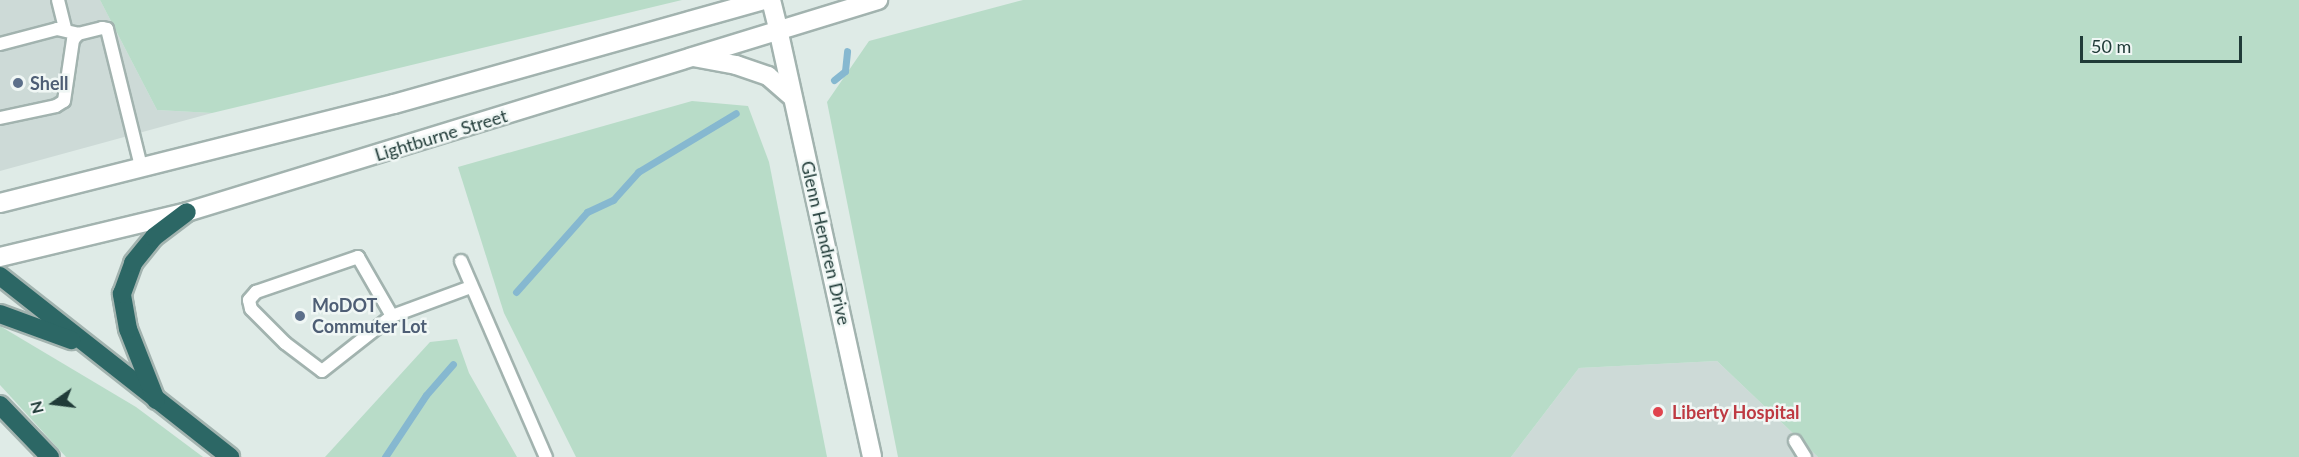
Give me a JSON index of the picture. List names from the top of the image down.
{
  "streets": {
    "main road": ["Lightburne Street", "Glenn Hendren Drive"]
  },
  "crossings": [
    ["Lightburne Street", "Glenn Hendren Drive"]
  ],
  "places": ["Shell", "MoDOT Commuter Lot", "Liberty Hospital"],
  "scale_bar": "50 m",
  "north": "left"
}
